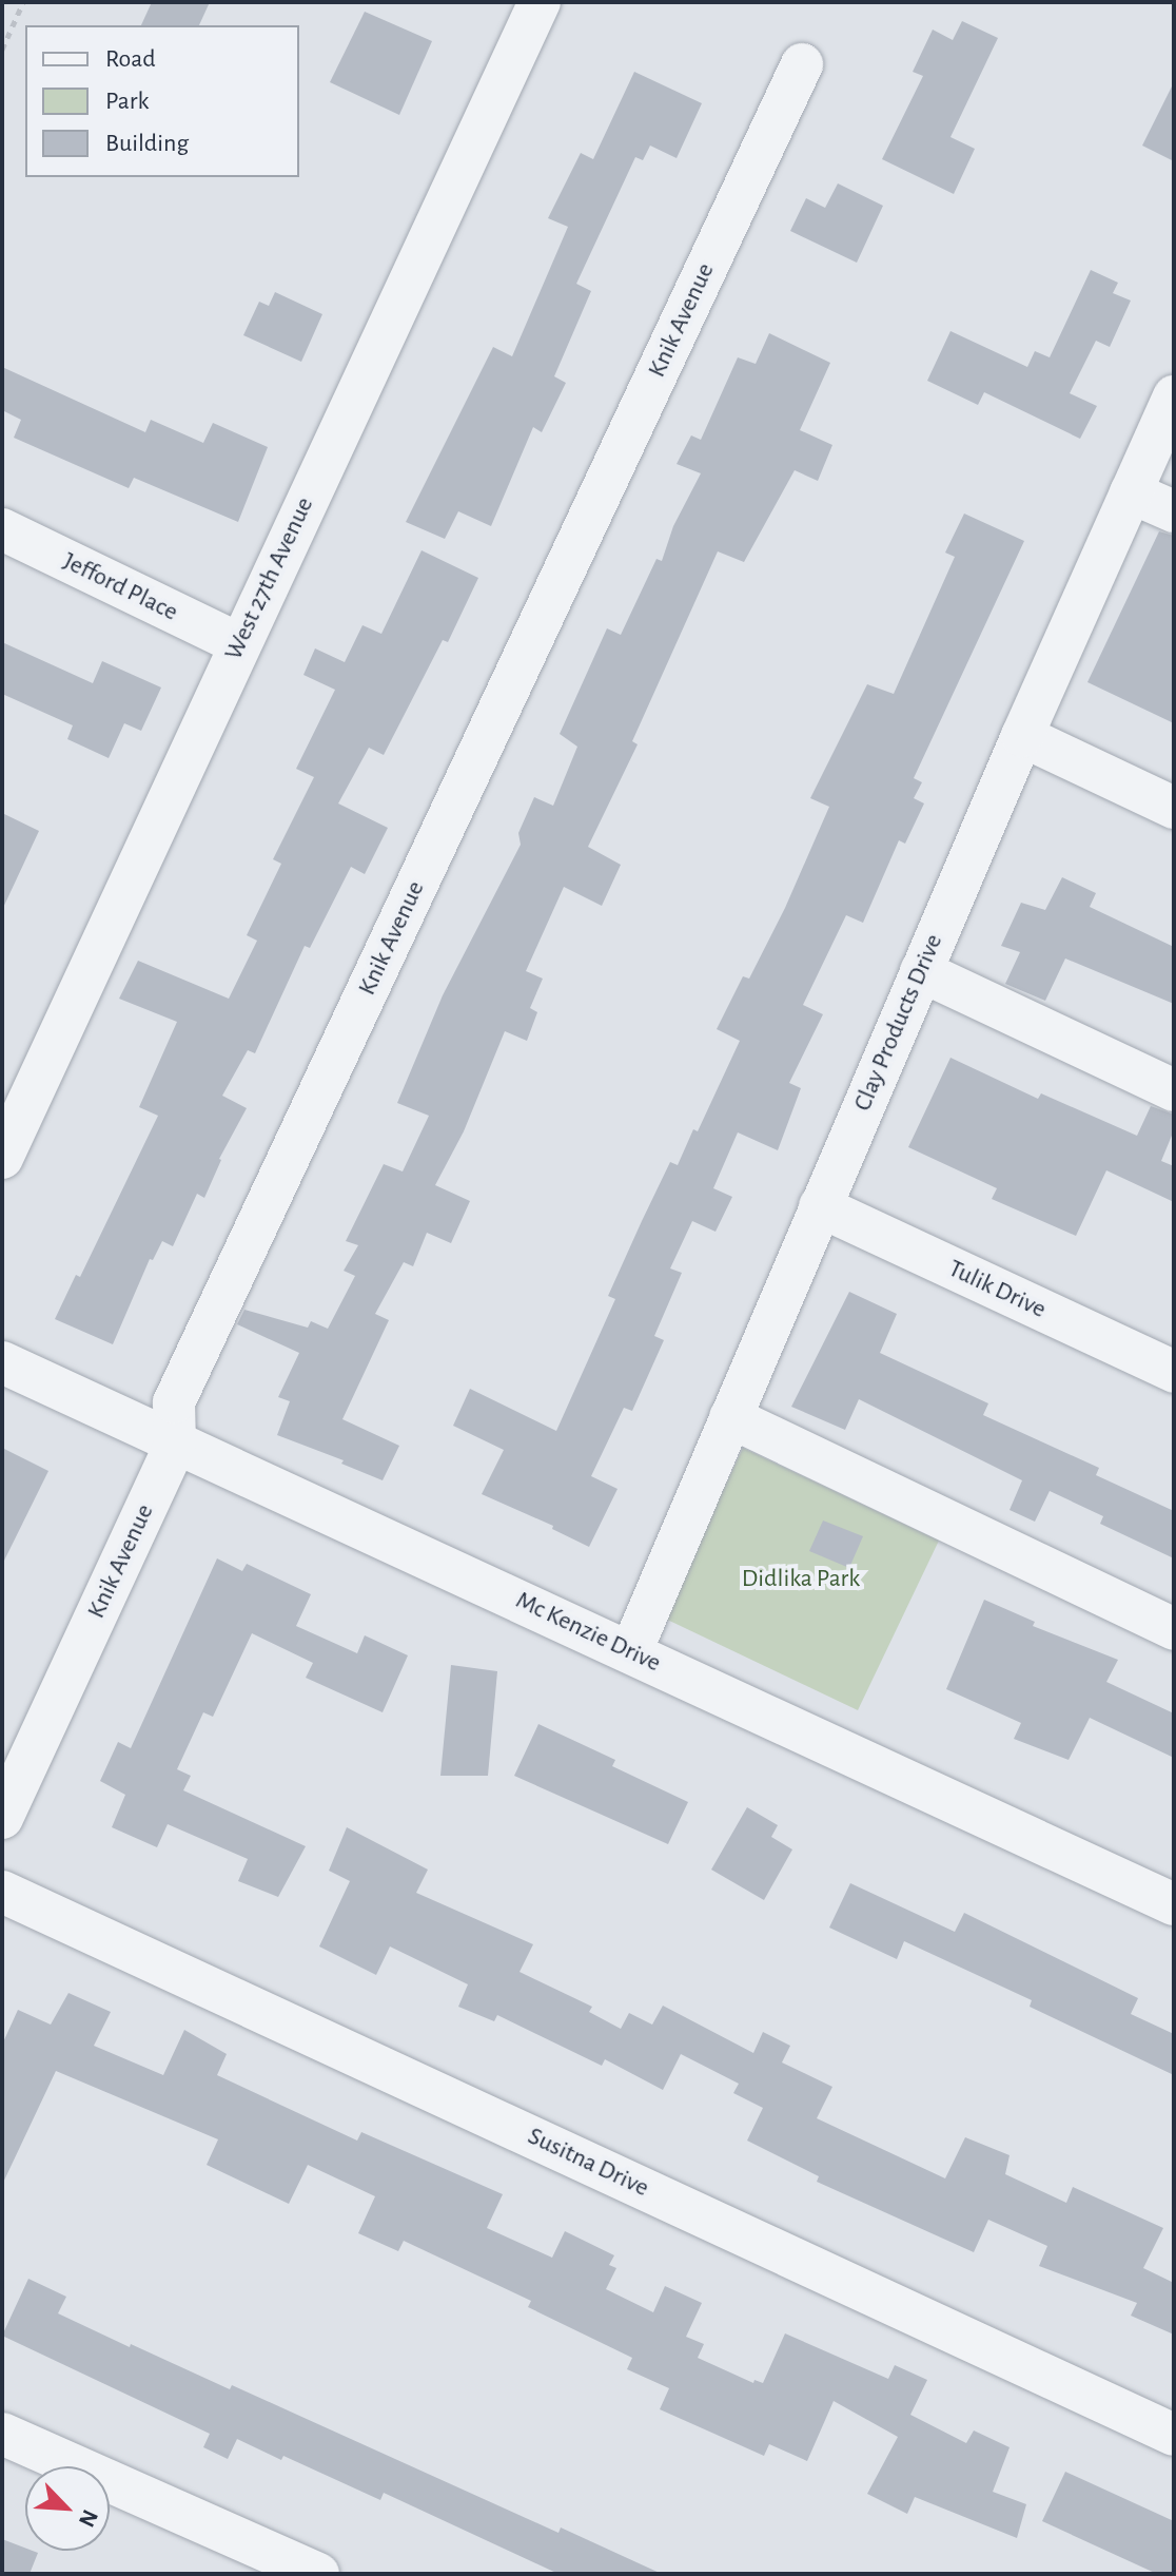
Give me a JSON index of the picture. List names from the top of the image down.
{
  "streets": {
    "street": [
      "Knik Avenue",
      "West 27th Avenue",
      "Jefford Place",
      "Clay Products Drive",
      "Tulik Drive",
      "Mc Kenzie Drive",
      "Susitna Drive"
    ]
  },
  "crossings": [
    ["Knik Avenue", "Mc Kenzie Drive"],
    ["West 27th Avenue", "Jefford Place"],
    ["Clay Products Drive", "Tulik Drive"],
    ["Clay Products Drive", "Mc Kenzie Drive"]
  ],
  "parks": ["Didlika Park"],
  "legend": ["Road", "Park", "Building"],
  "north": "bottom right"
}
